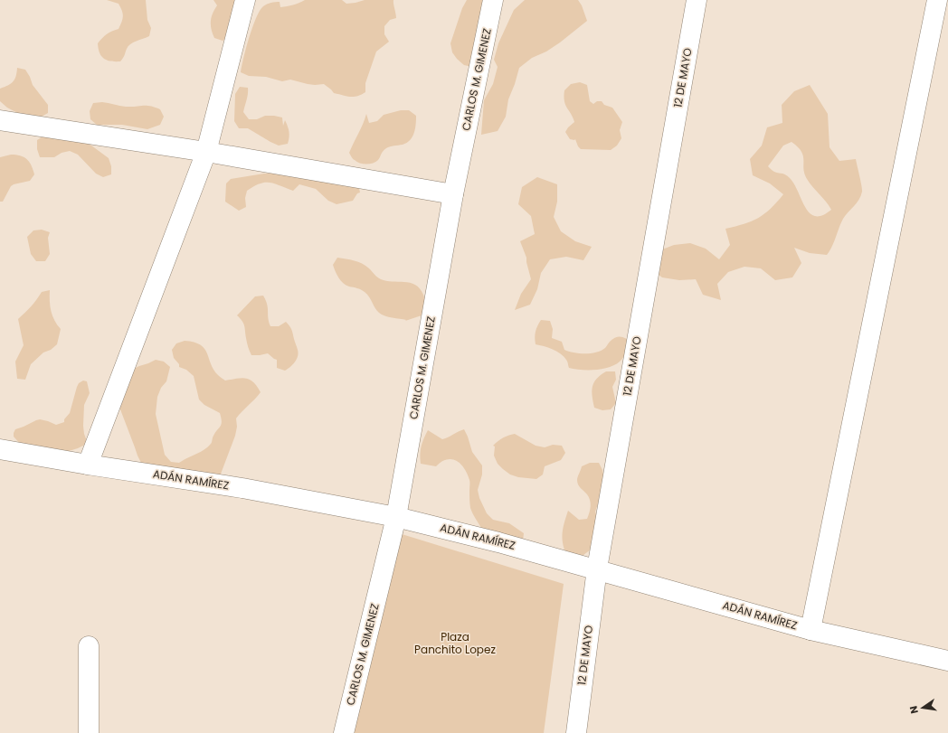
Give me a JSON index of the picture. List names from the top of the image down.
{
  "streets": {
    "street": ["12 DE MAYO", "CARLOS M. GIMENEZ", "ADÁN RAMÍREZ"]
  },
  "crossings": [
    ["12 DE MAYO", "ADÁN RAMÍREZ"],
    ["CARLOS M. GIMENEZ", "ADÁN RAMÍREZ"]
  ],
  "parks": ["Plaza Panchito Lopez"],
  "north": "left"
}
